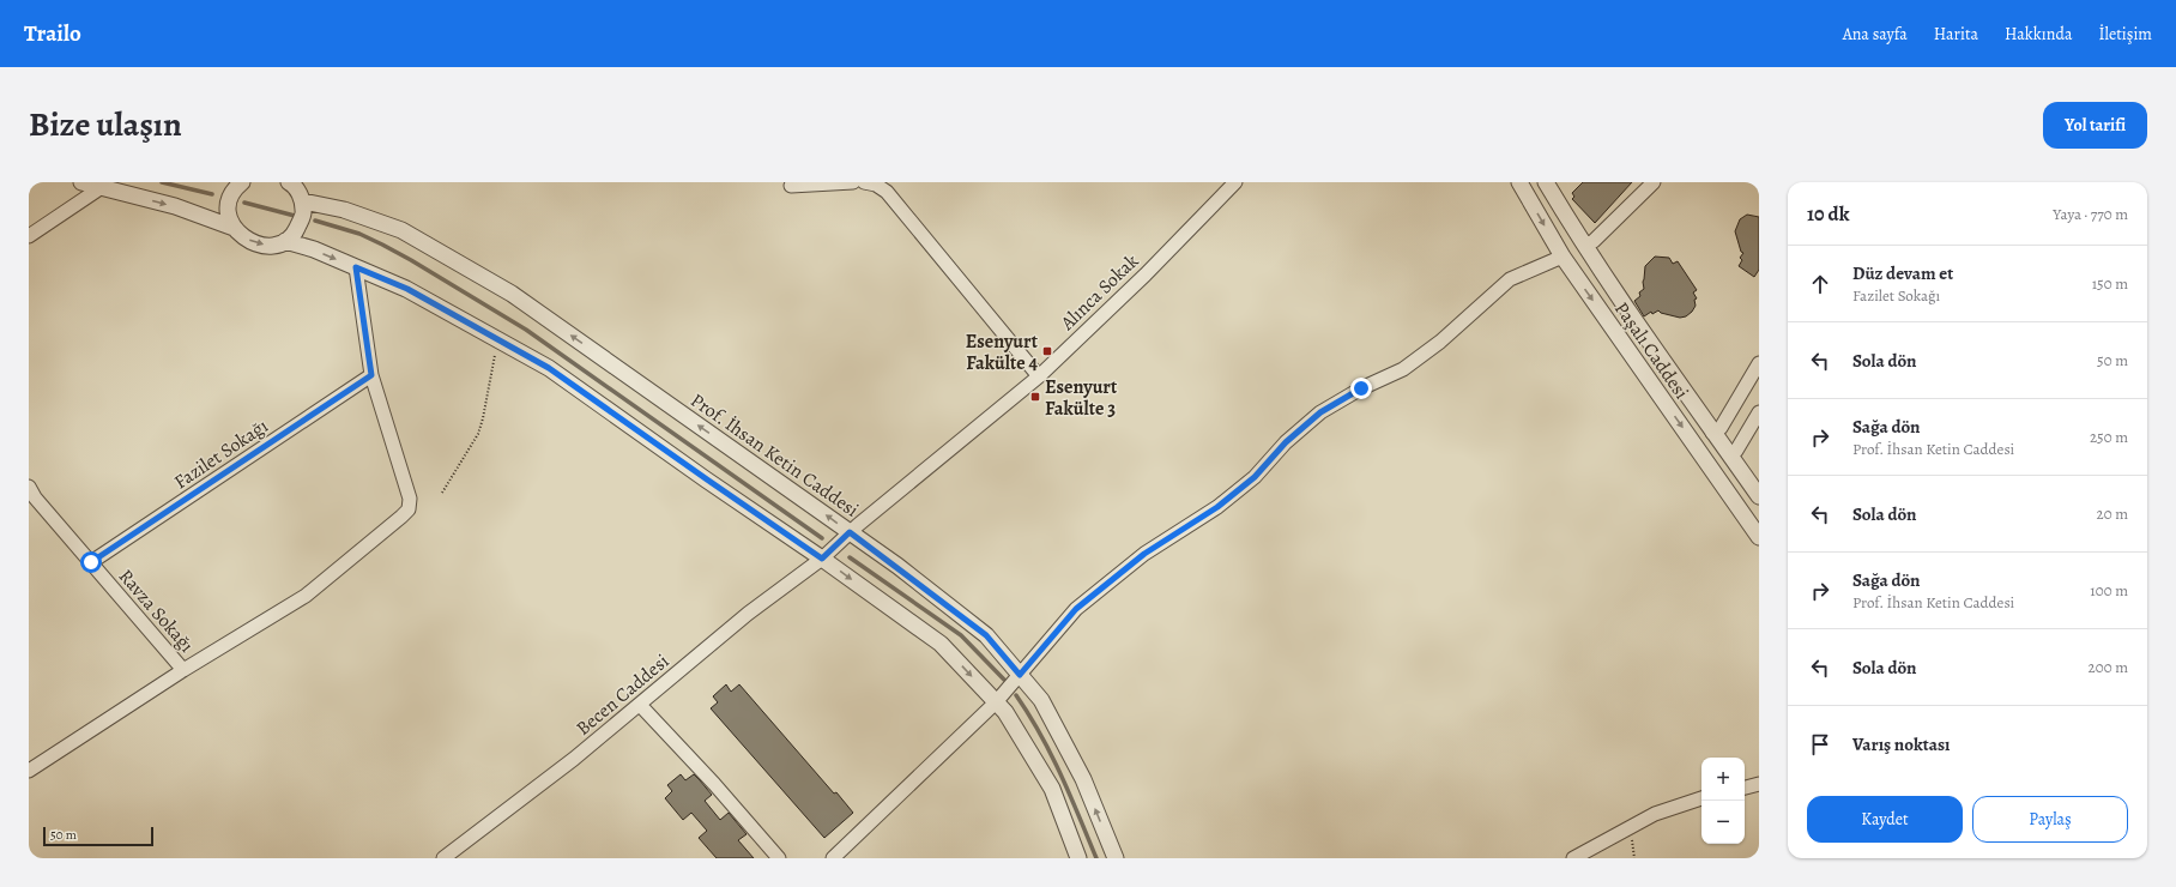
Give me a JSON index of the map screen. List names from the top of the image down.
{
  "streets": {
    "street": [
      "Alınca Sokak",
      "Paşalı Caddesi",
      "Fazilet Sokağı",
      "Prof. İhsan Ketin Caddesi",
      "Ravza Sokağı",
      "Becen Caddesi"
    ]
  },
  "crossings": [
    ["Alınca Sokak", "Prof. İhsan Ketin Caddesi"],
    ["Alınca Sokak", "Becen Caddesi"],
    ["Fazilet Sokağı", "Ravza Sokağı"],
    ["Prof. İhsan Ketin Caddesi", "Becen Caddesi"]
  ],
  "places": {
    "transit": ["Esenyurt Fakülte 4", "Esenyurt Fakülte 3"]
  },
  "scale_bar": "50 m",
  "page": {
    "header": "Trailo",
    "nav": [
      "Ana sayfa",
      "Harita",
      "Hakkında",
      "İletişim"
    ],
    "title": "Bize ulaşın",
    "buttons": [
      "Yol tarifi",
      ["Kaydet", "Paylaş"]
    ],
    "heading": ["10 dk", "Yaya · 770 m"],
    "list": [
      ["Düz devam et", "Fazilet Sokağı", "150 m"],
      ["Sola dön", "50 m"],
      ["Sağa dön", "Prof. İhsan Ketin Caddesi", "250 m"],
      ["Sola dön", "20 m"],
      ["Sağa dön", "Prof. İhsan Ketin Caddesi", "100 m"],
      ["Sola dön", "200 m"],
      "Varış noktası"
    ],
    "map_buttons": ["+", "−"],
    "scale": "50 m"
  }
}
